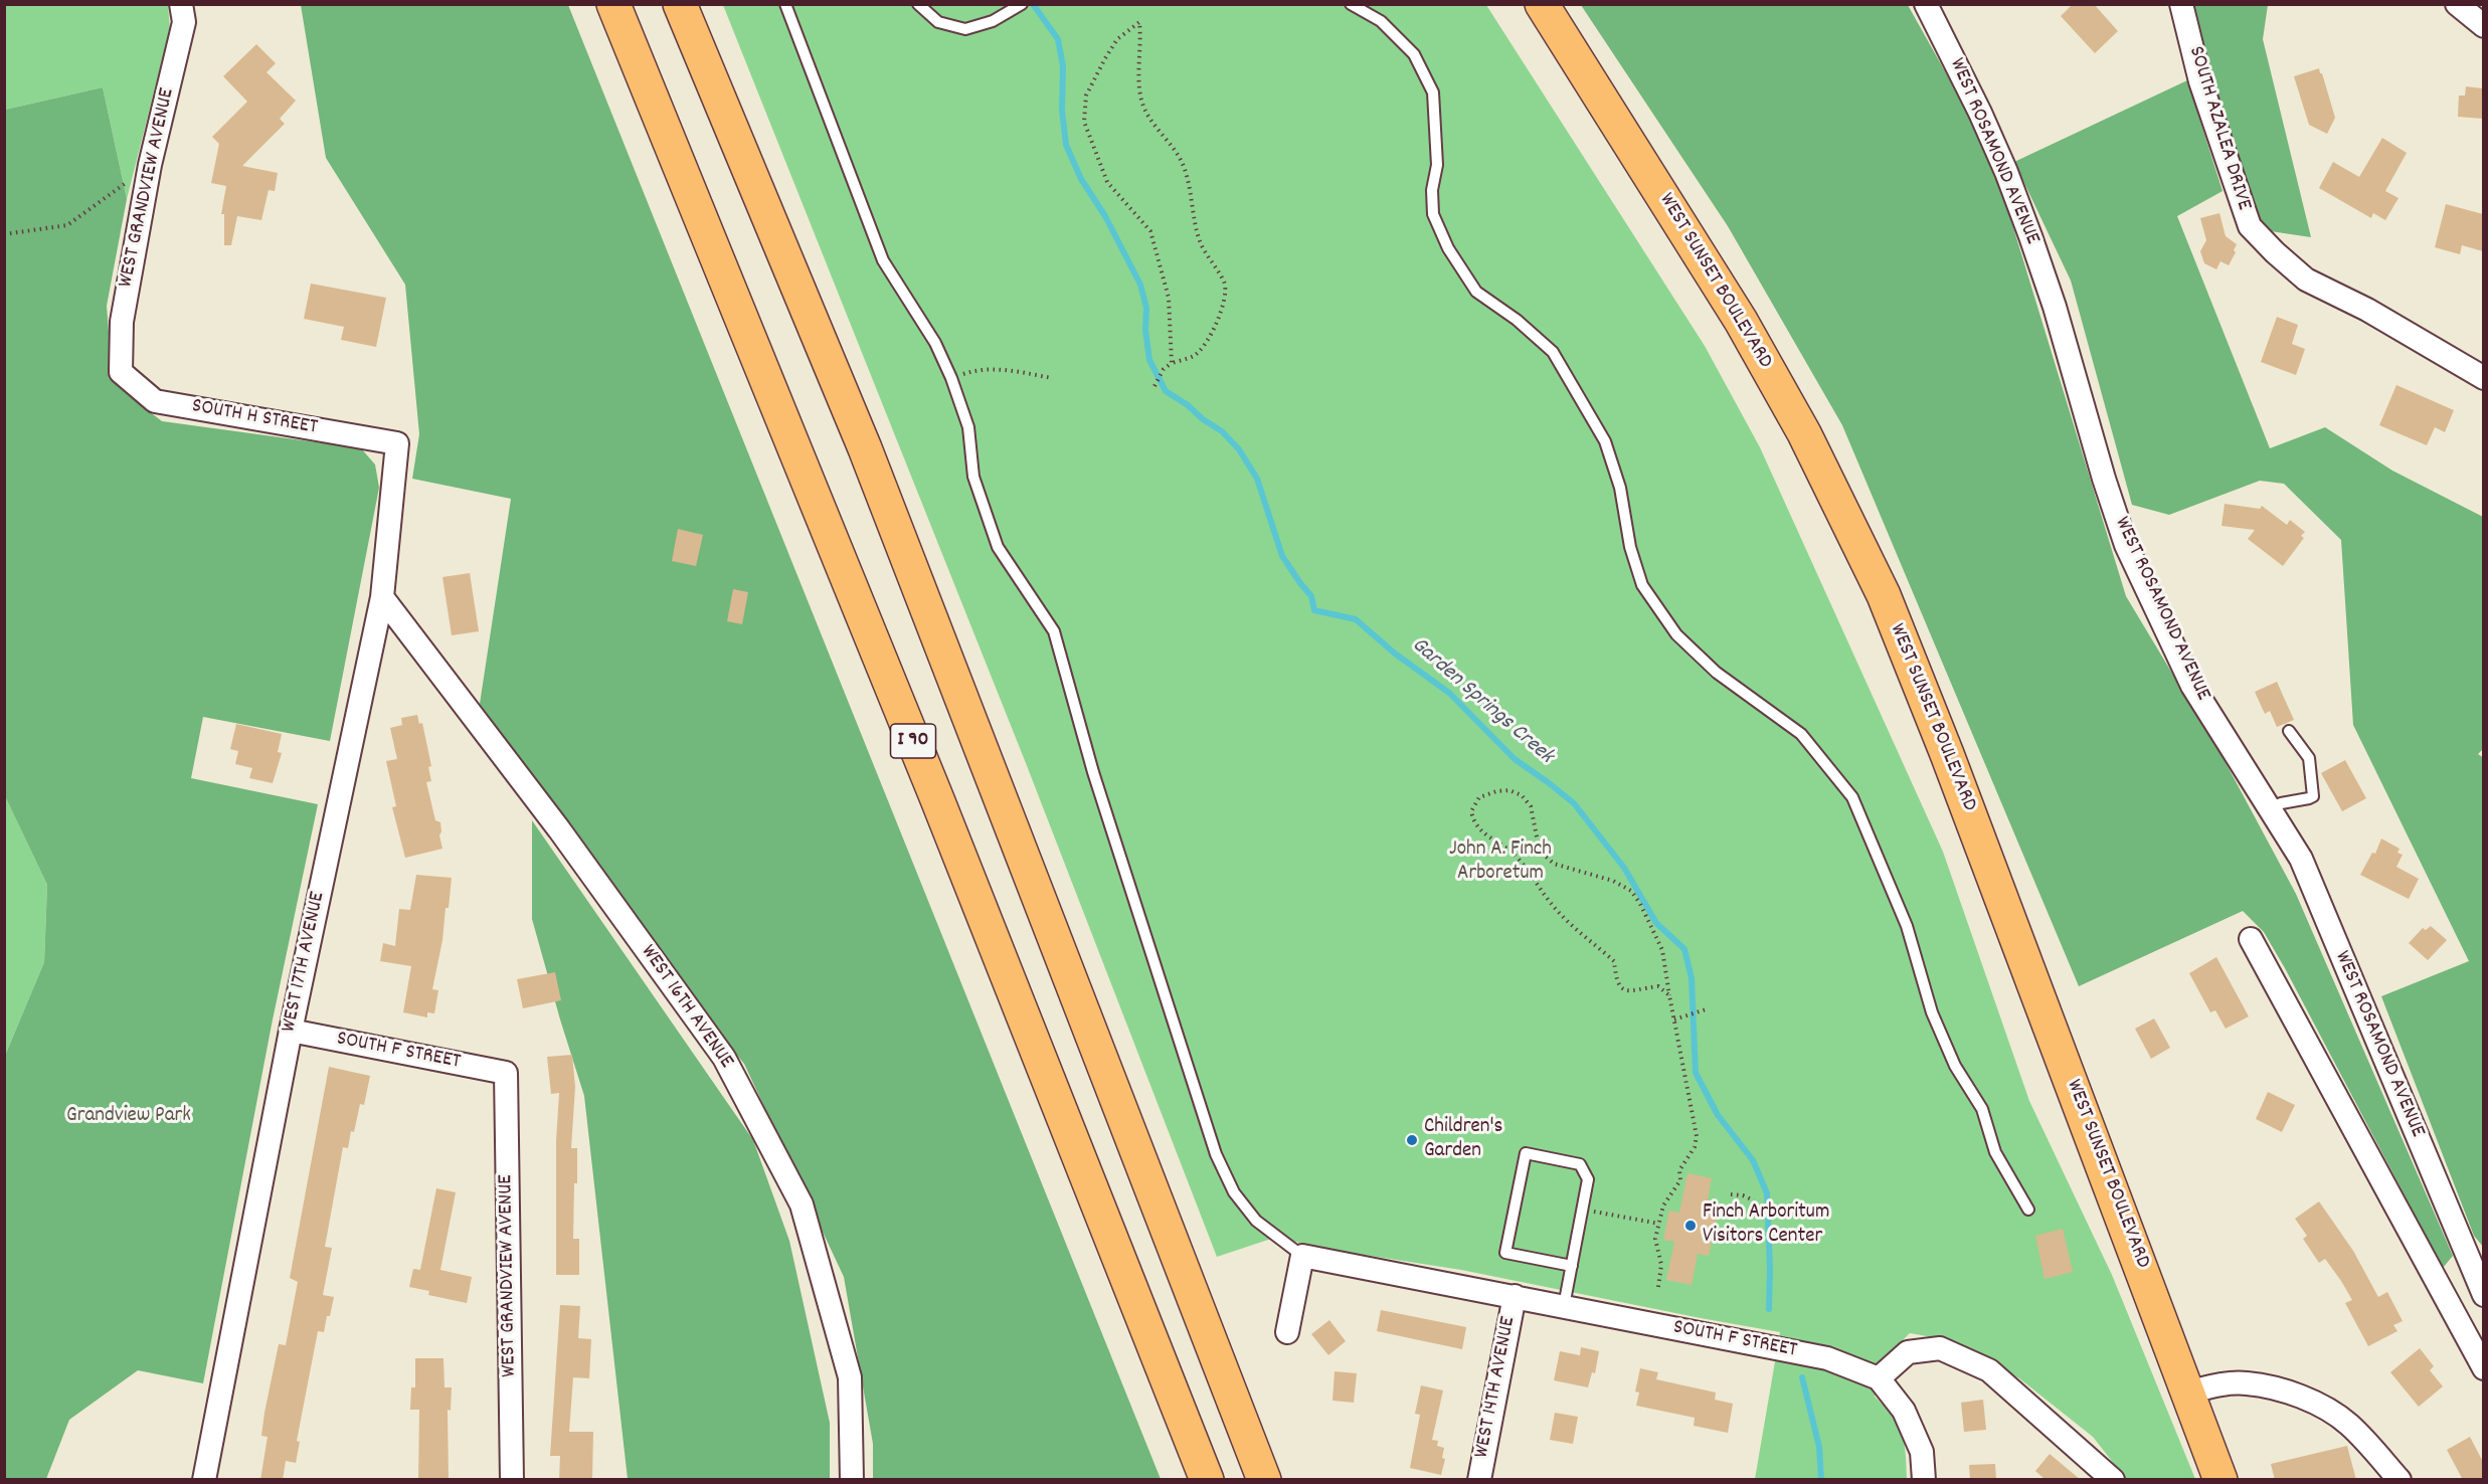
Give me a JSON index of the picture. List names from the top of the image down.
{
  "streets": {
    "main road": ["WEST SUNSET BOULEVARD", "I 90"],
    "street": [
      "SOUTH AZALEA DRIVE",
      "WEST ROSAMOND AVENUE",
      "WEST GRANDVIEW AVENUE",
      "SOUTH H STREET",
      "WEST 17TH AVENUE",
      "WEST 16TH AVENUE",
      "SOUTH F STREET",
      "WEST 14TH AVENUE"
    ]
  },
  "crossings": [
    ["WEST GRANDVIEW AVENUE", "SOUTH H STREET"],
    ["WEST GRANDVIEW AVENUE", "SOUTH F STREET"],
    ["SOUTH H STREET", "WEST 17TH AVENUE"],
    ["WEST 17TH AVENUE", "WEST 16TH AVENUE"],
    ["WEST 17TH AVENUE", "SOUTH F STREET"],
    ["SOUTH F STREET", "WEST 14TH AVENUE"]
  ],
  "water": ["Garden Springs Creek"],
  "parks": ["John A. Finch Arboretum", "Grandview Park"],
  "places": ["Children's Garden", "Finch Arboritum Visitors Center"]
}
